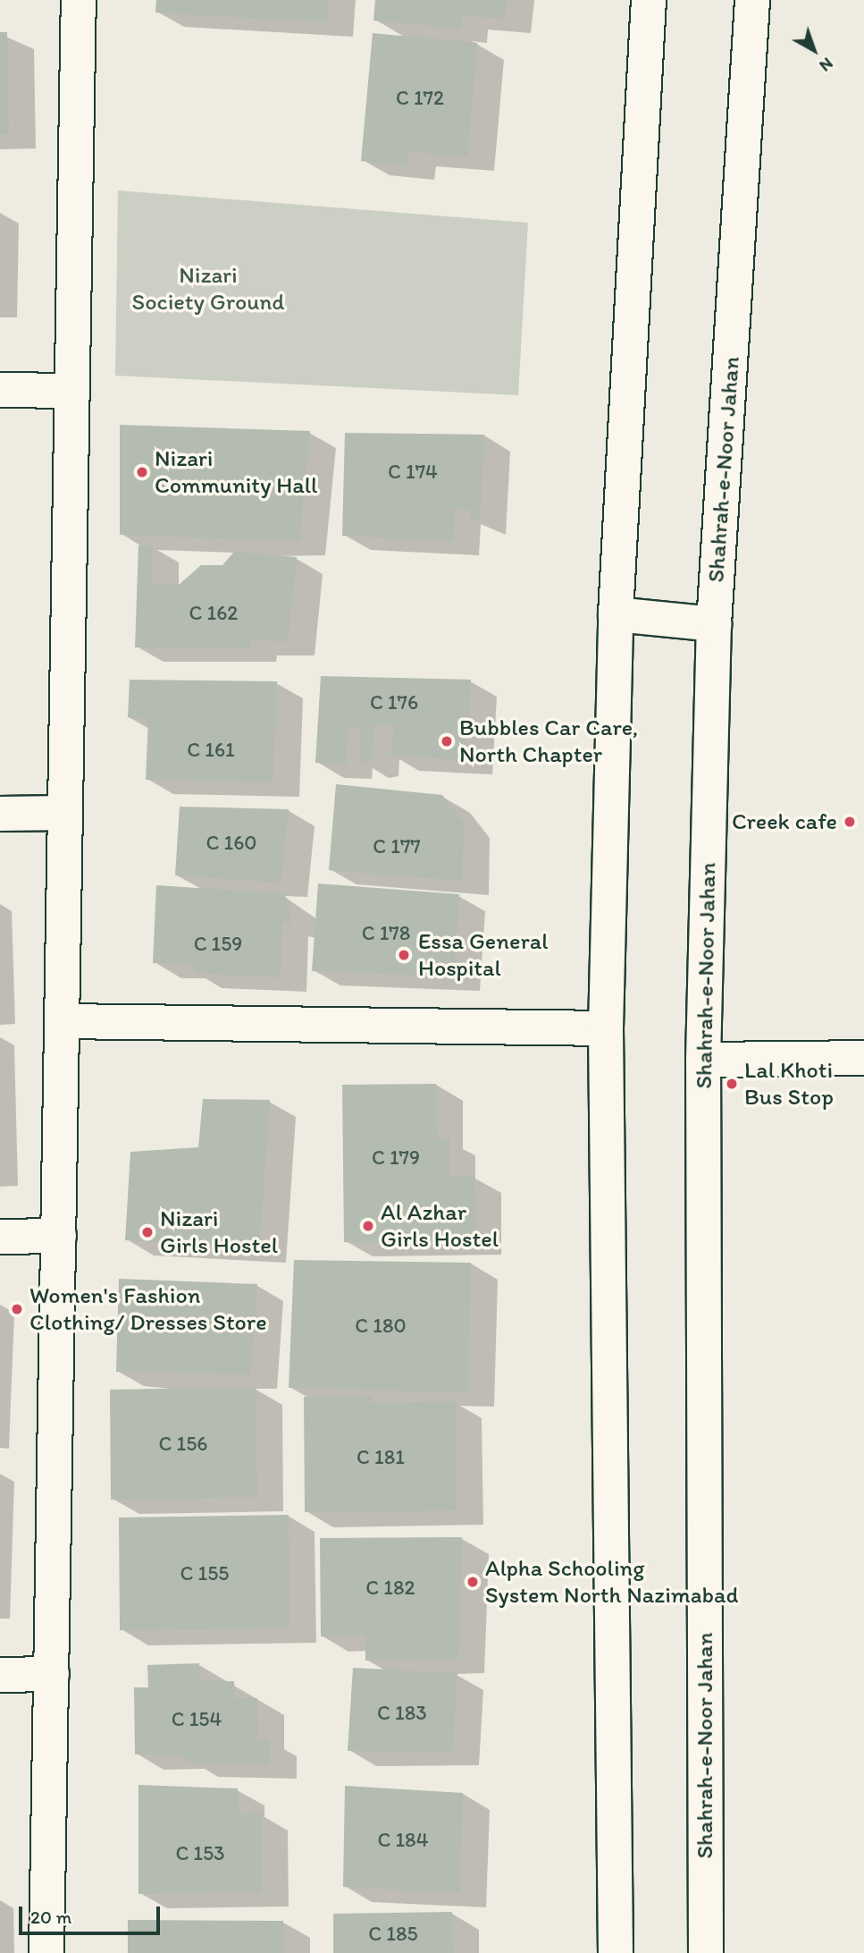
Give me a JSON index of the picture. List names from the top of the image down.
{
  "streets": {
    "main road": ["Shahrah-e-Noor Jahan"]
  },
  "parks": ["Nizari Society Ground"],
  "places": [
    "Nizari Community Hall",
    "Bubbles Car Care, North Chapter",
    "Creek cafe",
    "Essa General Hospital",
    "Lal Khoti Bus Stop",
    "Al Azhar Girls Hostel",
    "Nizari Girls Hostel",
    "Women's Fashion Clothing/ Dresses Store",
    "Alpha Schooling System North Nazimabad"
  ],
  "house_numbers": [
    "C 172",
    "C 174",
    "C 162",
    "C 176",
    "C 161",
    "C 160",
    "C 177",
    "C 178",
    "C 159",
    "C 179",
    "C 180",
    "C 156",
    "C 181",
    "C 155",
    "C 182",
    "C 183",
    "C 154",
    "C 184",
    "C 153",
    "C 185"
  ],
  "scale_bar": "20 m",
  "north": "bottom right"
}
